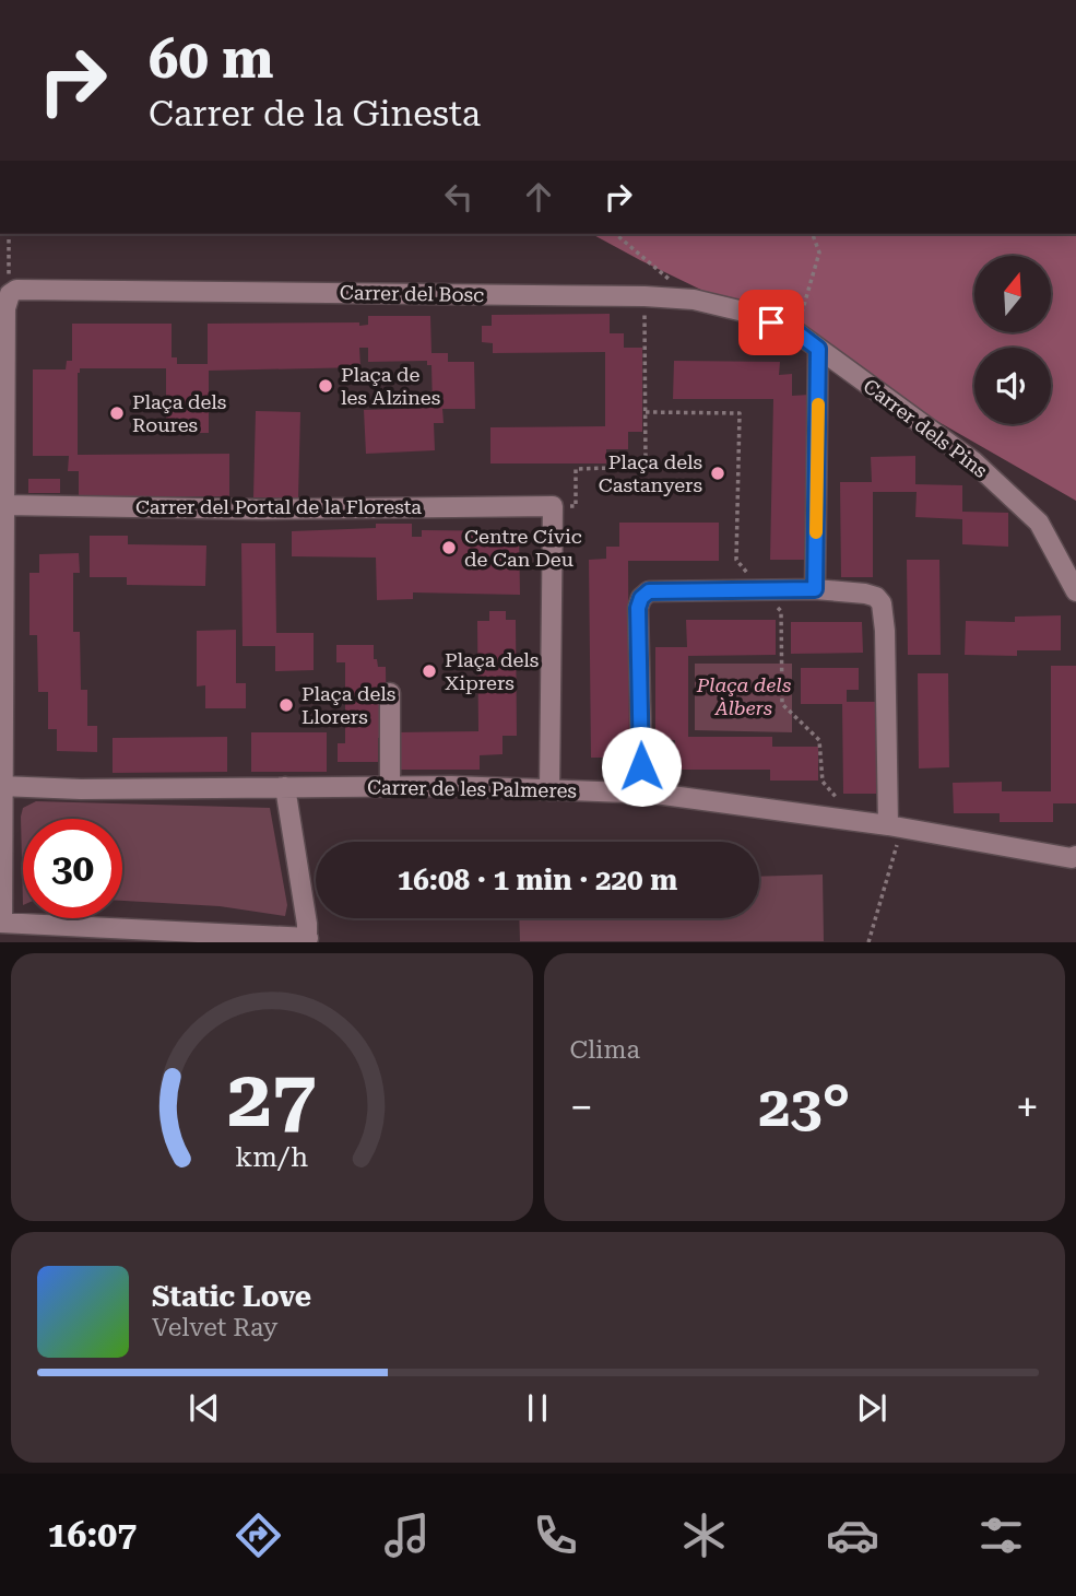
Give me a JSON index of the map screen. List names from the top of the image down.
{
  "streets": {
    "street": [
      "Carrer del Bosc",
      "Carrer dels Pins",
      "Carrer del Portal de la Floresta",
      "Carrer de les Palmeres"
    ]
  },
  "crossings": [
    ["Carrer del Bosc", "Carrer dels Pins"]
  ],
  "parks": ["Plaça dels Àlbers"],
  "places": [
    "Plaça de les Alzines",
    "Plaça dels Roures",
    "Plaça dels Castanyers",
    "Centre Cívic de Can Deu",
    "Plaça dels Xiprers",
    "Plaça dels Llorers"
  ],
  "north": "top",
  "page": {
    "turn": ["60 m", "Carrer de la Ginesta"],
    "limit": "30",
    "trip": "16:08 · 1 min · 220 m",
    "tile": "Clima",
    "heat": ["−", "23°", "+"],
    "song": ["Static Love", "Velvet Ray"],
    "tabs": "16:07",
    "gauge": ["27", "km/h"]
  }
}
